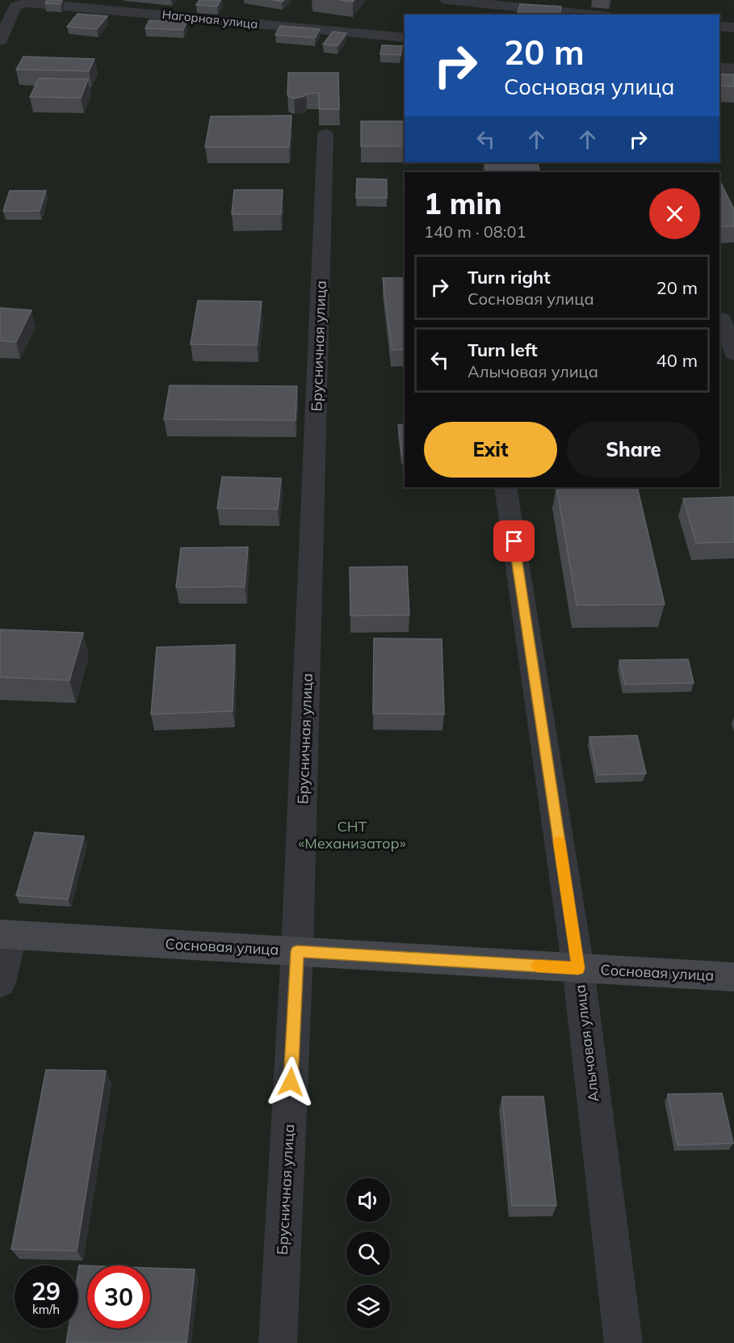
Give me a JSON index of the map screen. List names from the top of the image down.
{
  "streets": {
    "street": [
      "Нагорная улица",
      "Брусничная улица",
      "Сосновая улица",
      "Алычовая улица"
    ]
  },
  "crossings": [
    ["Брусничная улица", "Сосновая улица"],
    ["Сосновая улица", "Алычовая улица"]
  ],
  "parks": ["СНТ «Механизатор»"],
  "page": {
    "turn": ["20 m", "Сосновая улица"],
    "heading": ["1 min", "140 m · 08:01"],
    "list": [
      {
        "name": "Turn right",
        "note": "Сосновая улица",
        "value": "20 m"
      },
      {
        "name": "Turn left",
        "note": "Алычовая улица",
        "value": "40 m"
      }
    ],
    "buttons": ["Exit", "Share"],
    "speed": "29 km/h",
    "limit": "30"
  }
}
